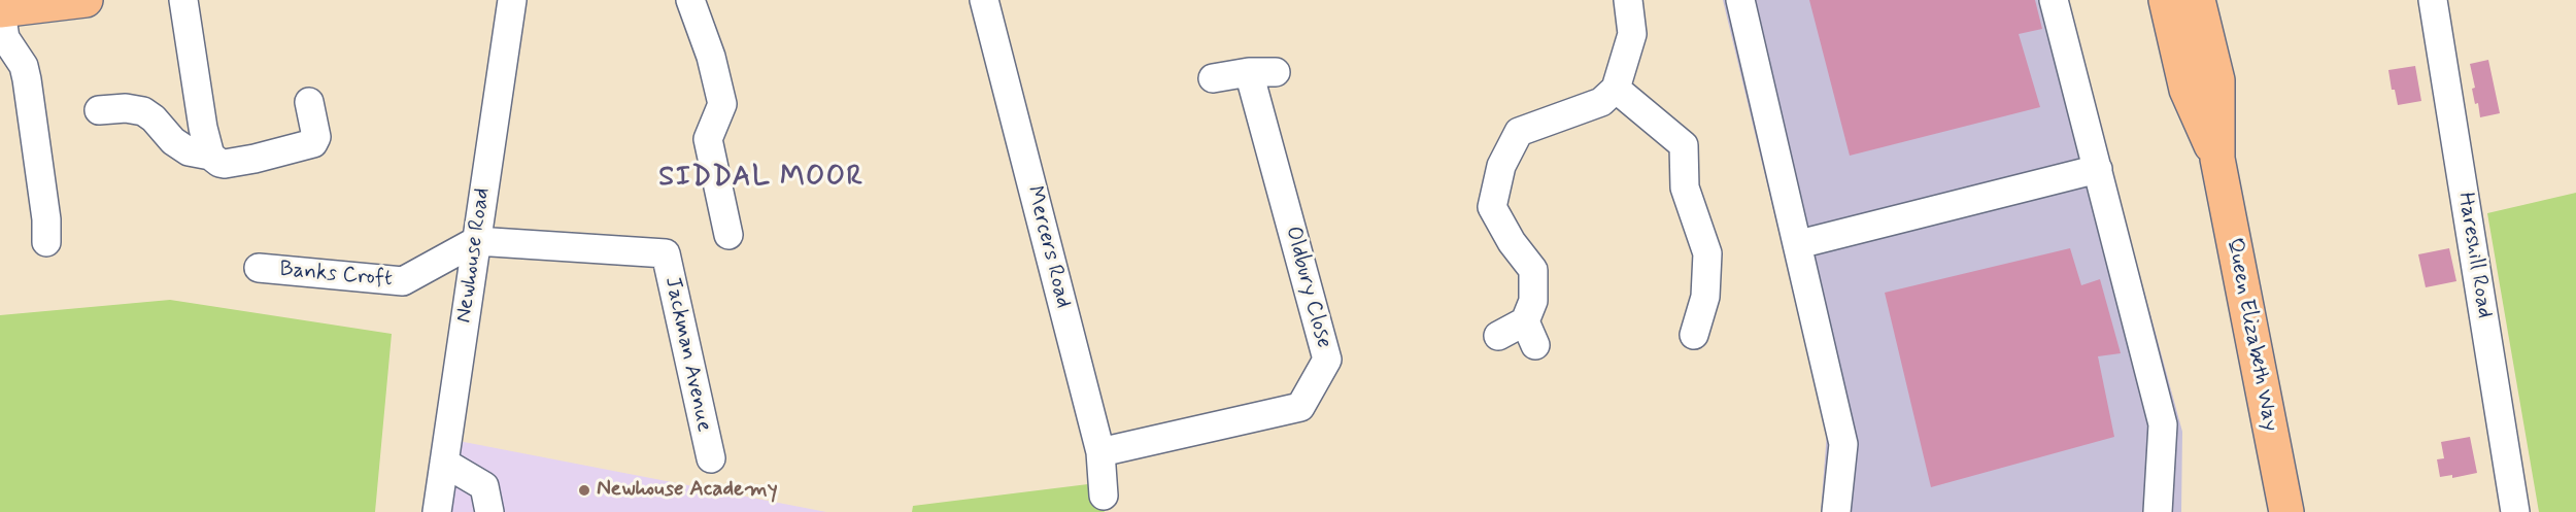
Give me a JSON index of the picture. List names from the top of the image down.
{
  "streets": {
    "main road": ["Queen Elizabeth Way"],
    "street": [
      "Mercers Road",
      "Newhouse Road",
      "Hareshill Road",
      "Banks Croft",
      "Oldbury Close",
      "Jackman Avenue"
    ]
  },
  "crossings": [
    ["Mercers Road", "Oldbury Close"],
    ["Newhouse Road", "Banks Croft"],
    ["Newhouse Road", "Jackman Avenue"],
    ["Banks Croft", "Jackman Avenue"]
  ],
  "districts": ["SIDDAL MOOR"],
  "places": ["Newhouse Academy"]
}
